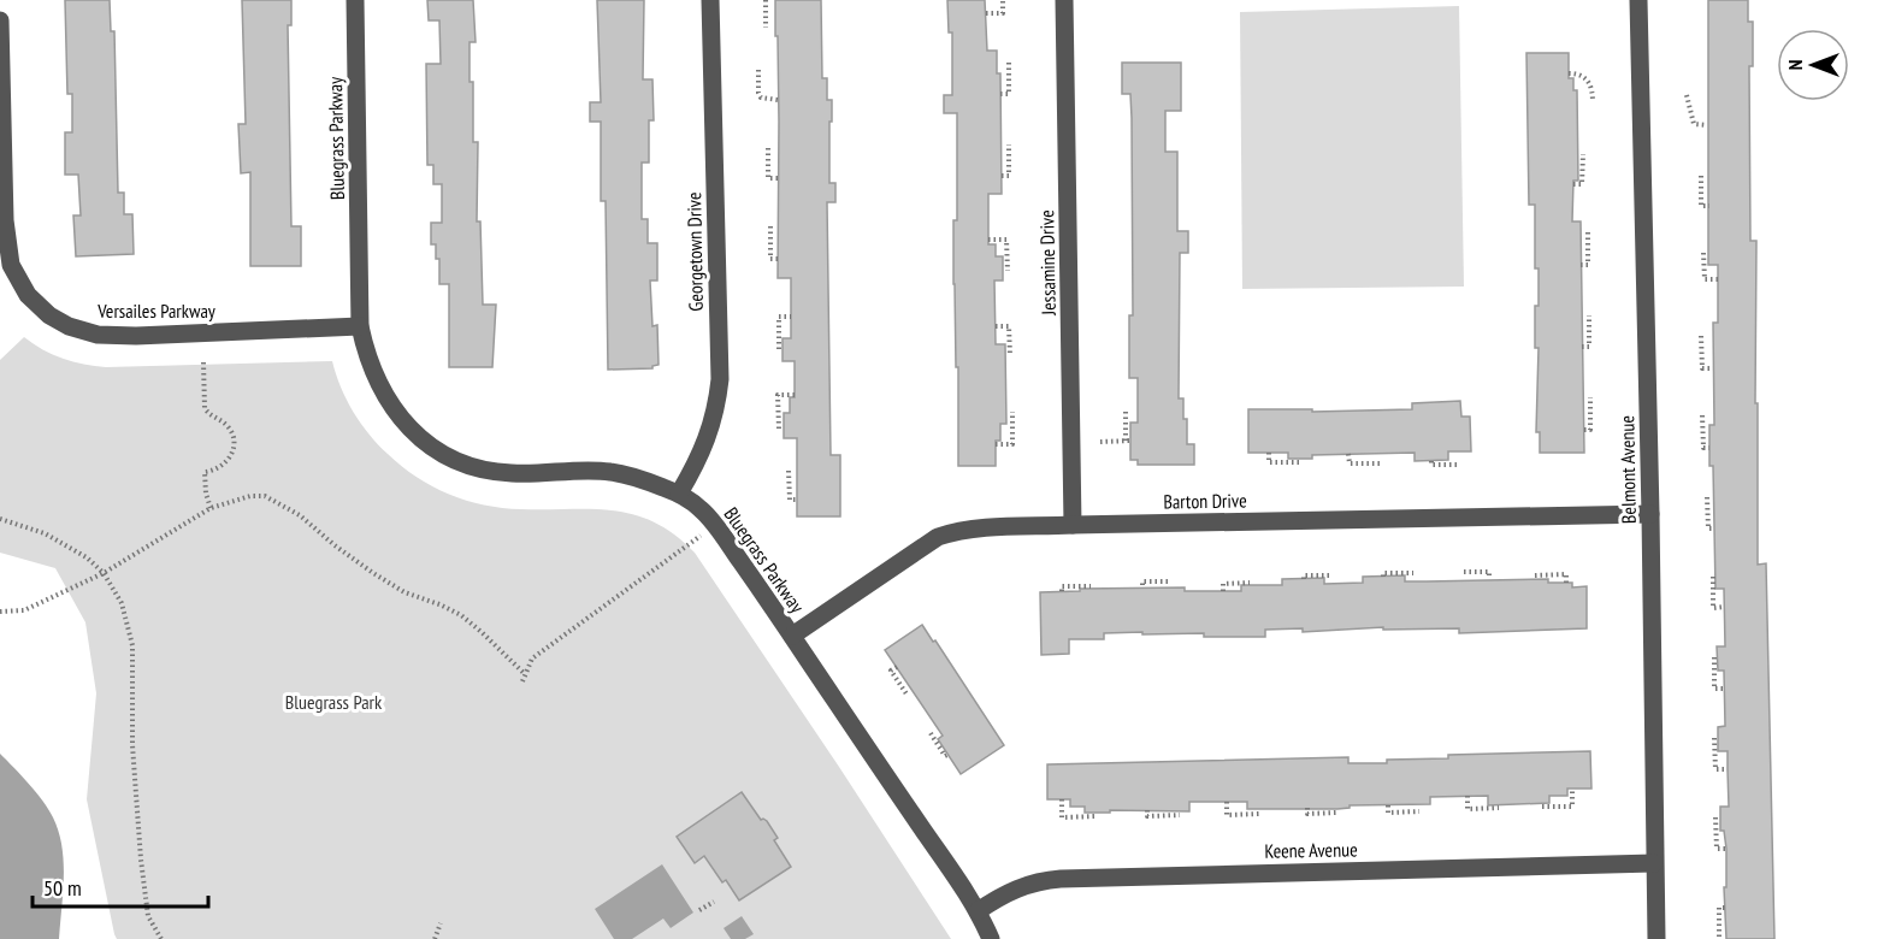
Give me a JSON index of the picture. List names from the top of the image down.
{
  "streets": {
    "street": [
      "Bluegrass Parkway",
      "Georgetown Drive",
      "Jessamine Drive",
      "Versailes Parkway",
      "Belmont Avenue",
      "Barton Drive",
      "Keene Avenue"
    ]
  },
  "crossings": [
    ["Bluegrass Parkway", "Georgetown Drive"],
    ["Bluegrass Parkway", "Versailes Parkway"],
    ["Bluegrass Parkway", "Barton Drive"],
    ["Bluegrass Parkway", "Keene Avenue"],
    ["Jessamine Drive", "Barton Drive"],
    ["Belmont Avenue", "Barton Drive"],
    ["Belmont Avenue", "Keene Avenue"]
  ],
  "parks": ["Bluegrass Park"],
  "scale_bar": "50 m",
  "north": "left"
}
